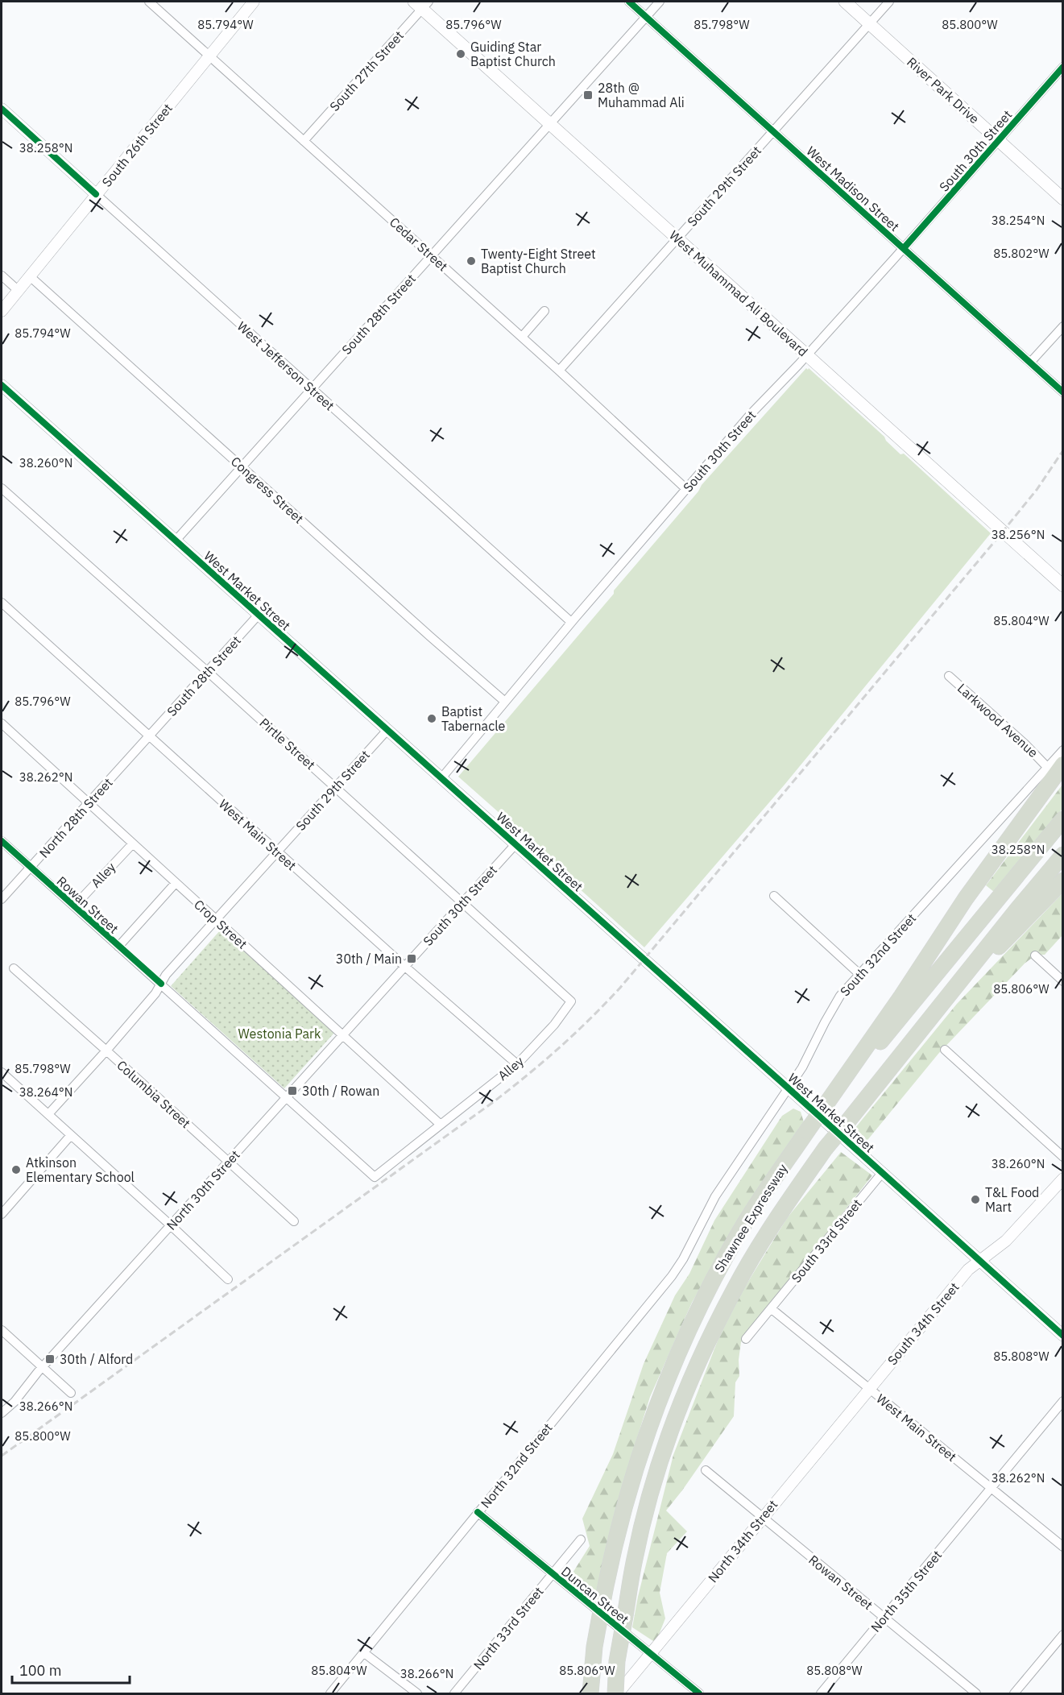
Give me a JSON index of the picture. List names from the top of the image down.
{
  "streets": {
    "highway": ["Shawnee Expressway"],
    "main road": ["River Park Drive", "West Muhammad Ali Boulevard"],
    "street": [
      "South 27th Street",
      "South 26th Street",
      "South 30th Street",
      "South 29th Street",
      "West Madison Street",
      "Cedar Street",
      "South 28th Street",
      "West Jefferson Street",
      "Congress Street",
      "West Market Street",
      "Larkwood Avenue",
      "Pirtle Street",
      "North 28th Street",
      "West Main Street",
      "Alley",
      "Rowan Street",
      "Crop Street",
      "South 32nd Street",
      "Columbia Street",
      "North 30th Street",
      "South 33rd Street",
      "South 34th Street",
      "North 32nd Street",
      "North 34th Street",
      "North 35th Street",
      "Duncan Street",
      "North 33rd Street"
    ]
  },
  "crossings": [
    ["South 27th Street", "Cedar Street"],
    ["South 27th Street", "West Muhammad Ali Boulevard"],
    ["River Park Drive", "South 30th Street"],
    ["River Park Drive", "South 29th Street"],
    ["South 26th Street", "Cedar Street"],
    ["South 26th Street", "West Jefferson Street"],
    ["South 26th Street", "Congress Street"],
    ["South 30th Street", "West Madison Street"],
    ["South 30th Street", "Cedar Street"],
    ["South 30th Street", "West Muhammad Ali Boulevard"],
    ["South 30th Street", "West Jefferson Street"],
    ["South 30th Street", "Congress Street"],
    ["South 30th Street", "West Market Street"],
    ["South 30th Street", "Pirtle Street"],
    ["South 30th Street", "West Main Street"],
    ["South 30th Street", "North 30th Street"],
    ["South 29th Street", "West Madison Street"],
    ["South 29th Street", "Cedar Street"],
    ["South 29th Street", "West Muhammad Ali Boulevard"],
    ["South 29th Street", "West Market Street"],
    ["South 29th Street", "Pirtle Street"],
    ["South 29th Street", "West Main Street"],
    ["South 29th Street", "Rowan Street"],
    ["South 29th Street", "Crop Street"],
    ["South 29th Street", "Columbia Street"],
    ["West Madison Street", "South 28th Street"],
    ["Cedar Street", "South 28th Street"],
    ["West Muhammad Ali Boulevard", "South 28th Street"],
    ["South 28th Street", "West Jefferson Street"],
    ["South 28th Street", "Congress Street"],
    ["South 28th Street", "West Market Street"],
    ["South 28th Street", "Pirtle Street"],
    ["South 28th Street", "North 28th Street"],
    ["South 28th Street", "West Main Street"],
    ["West Market Street", "South 32nd Street"],
    ["West Market Street", "South 33rd Street"],
    ["West Market Street", "South 34th Street"],
    ["Larkwood Avenue", "South 32nd Street"],
    ["Pirtle Street", "Alley"],
    ["North 28th Street", "West Main Street"],
    ["North 28th Street", "Rowan Street"],
    ["North 28th Street", "Crop Street"],
    ["West Main Street", "Alley"],
    ["West Main Street", "North 30th Street"],
    ["West Main Street", "South 33rd Street"],
    ["West Main Street", "South 34th Street"],
    ["West Main Street", "North 34th Street"],
    ["West Main Street", "North 35th Street"],
    ["Alley", "Rowan Street"],
    ["Alley", "Crop Street"],
    ["Rowan Street", "North 30th Street"],
    ["Rowan Street", "North 34th Street"],
    ["Rowan Street", "North 35th Street"],
    ["Crop Street", "North 30th Street"],
    ["South 32nd Street", "North 32nd Street"],
    ["Columbia Street", "North 30th Street"],
    ["Shawnee Expressway", "North 34th Street"],
    ["South 34th Street", "North 34th Street"],
    ["North 32nd Street", "Duncan Street"],
    ["North 34th Street", "Duncan Street"],
    ["Duncan Street", "North 33rd Street"]
  ],
  "parks": ["Westonia Park"],
  "places": {
    "other": [
      "Guiding Star Baptist Church",
      "Twenty-Eight Street Baptist Church",
      "Baptist Tabernacle",
      "Atkinson Elementary School",
      "T&L Food Mart"
    ],
    "transit": [
      "28th @ Muhammad Ali",
      "30th / Main",
      "30th / Rowan",
      "30th / Alford"
    ]
  },
  "scale_bar": "100 m",
  "coordinates": [
    "85.794°W",
    "85.796°W",
    "85.798°W",
    "85.800°W",
    "38.258°N",
    "38.254°N",
    "85.802°W",
    "38.260°N",
    "38.256°N",
    "85.804°W",
    "38.262°N",
    "85.806°W",
    "38.264°N",
    "85.808°W",
    "38.266°N"
  ]
}
